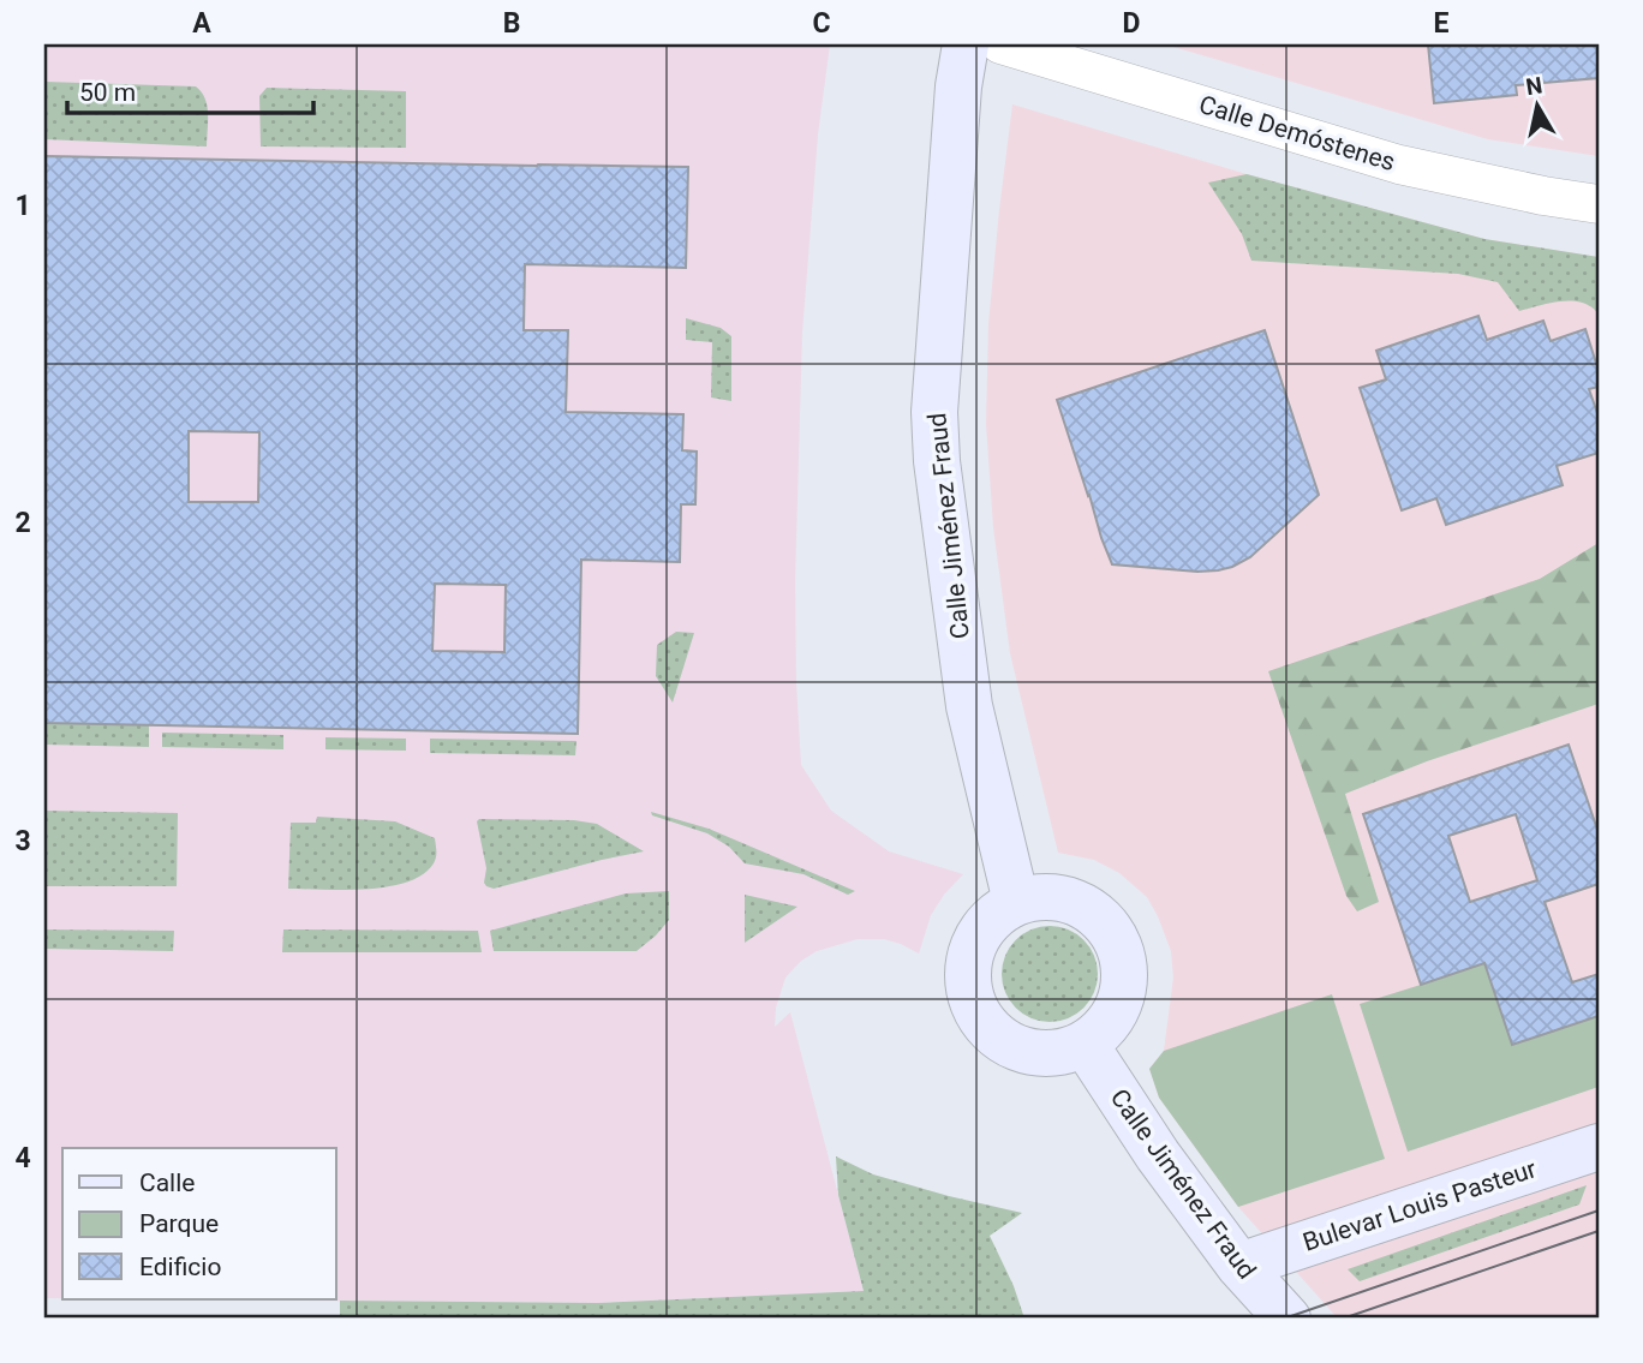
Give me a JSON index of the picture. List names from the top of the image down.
{
  "streets": {
    "main road": ["Calle Jiménez Fraud", "Bulevar Louis Pasteur"],
    "street": ["Calle Demóstenes"]
  },
  "crossings": [
    ["Calle Jiménez Fraud", "Bulevar Louis Pasteur"]
  ],
  "legend": ["Calle", "Parque", "Edificio"],
  "scale_bar": "50 m",
  "north": "top",
  "grid": {
    "columns": [
      "A",
      "B",
      "C",
      "D",
      "E"
    ],
    "rows": [
      "1",
      "2",
      "3",
      "4"
    ]
  }
}
